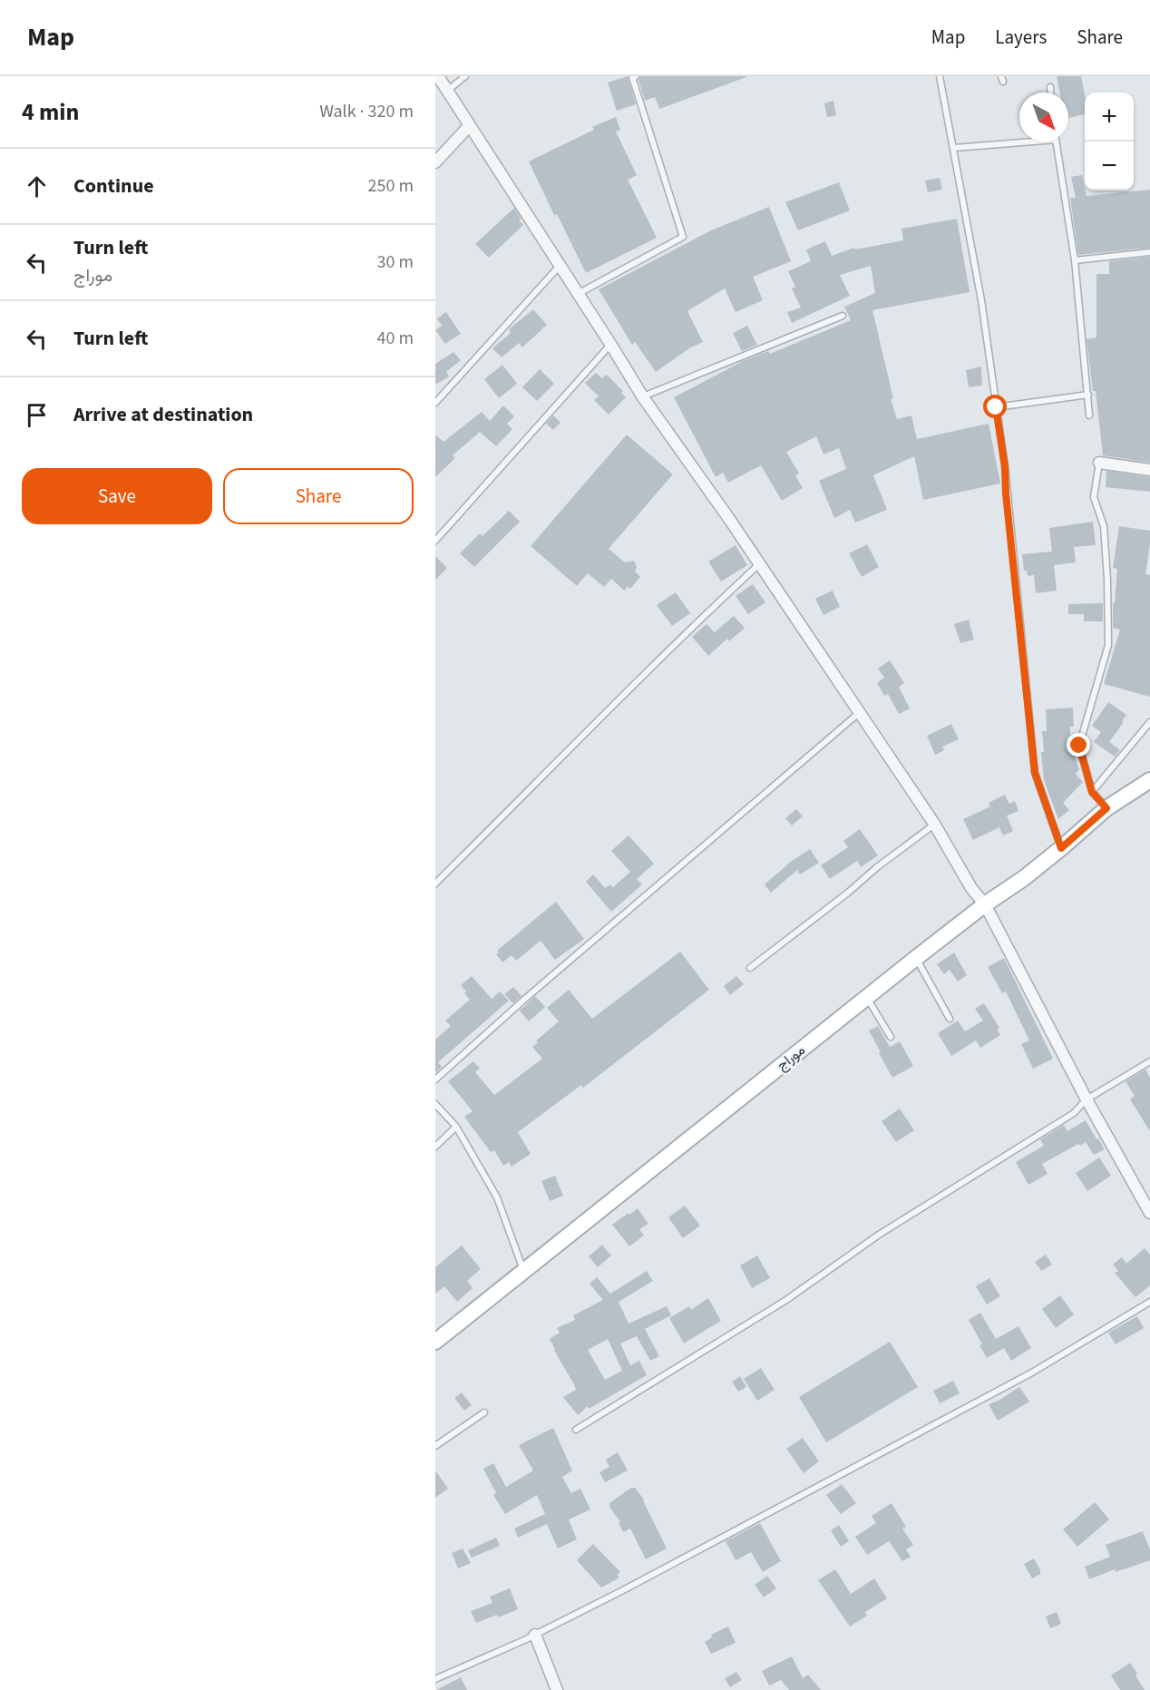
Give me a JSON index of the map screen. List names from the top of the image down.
{
  "streets": {
    "main road": ["موراج"]
  },
  "north": "bottom right",
  "page": {
    "header": "Map",
    "nav": ["Map", "Layers", "Share"],
    "heading": ["4 min", "Walk · 320 m"],
    "map_buttons": ["+", "−"],
    "list": [
      ["Continue", "250 m"],
      ["Turn left", "موراج", "30 m"],
      ["Turn left", "40 m"],
      "Arrive at destination"
    ],
    "buttons": ["Save", "Share"]
  }
}
